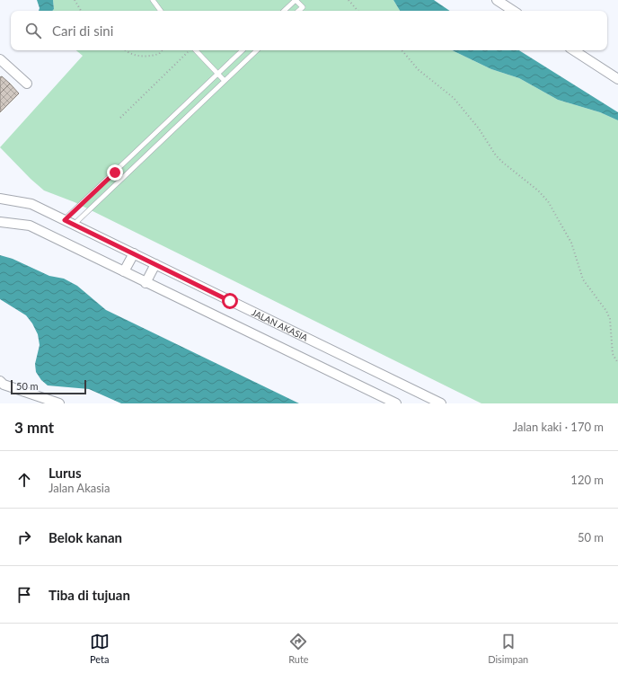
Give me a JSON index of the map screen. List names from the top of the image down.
{
  "streets": {
    "street": ["JALAN AKASIA"]
  },
  "scale_bar": "50 m",
  "page": {
    "search": "Cari di sini",
    "scale": "50 m",
    "heading": ["3 mnt", "Jalan kaki · 170 m"],
    "list": [
      ["Lurus", "Jalan Akasia", "120 m"],
      ["Belok kanan", "50 m"],
      "Tiba di tujuan"
    ],
    "nav": ["Peta", "Rute", "Disimpan"]
  }
}
